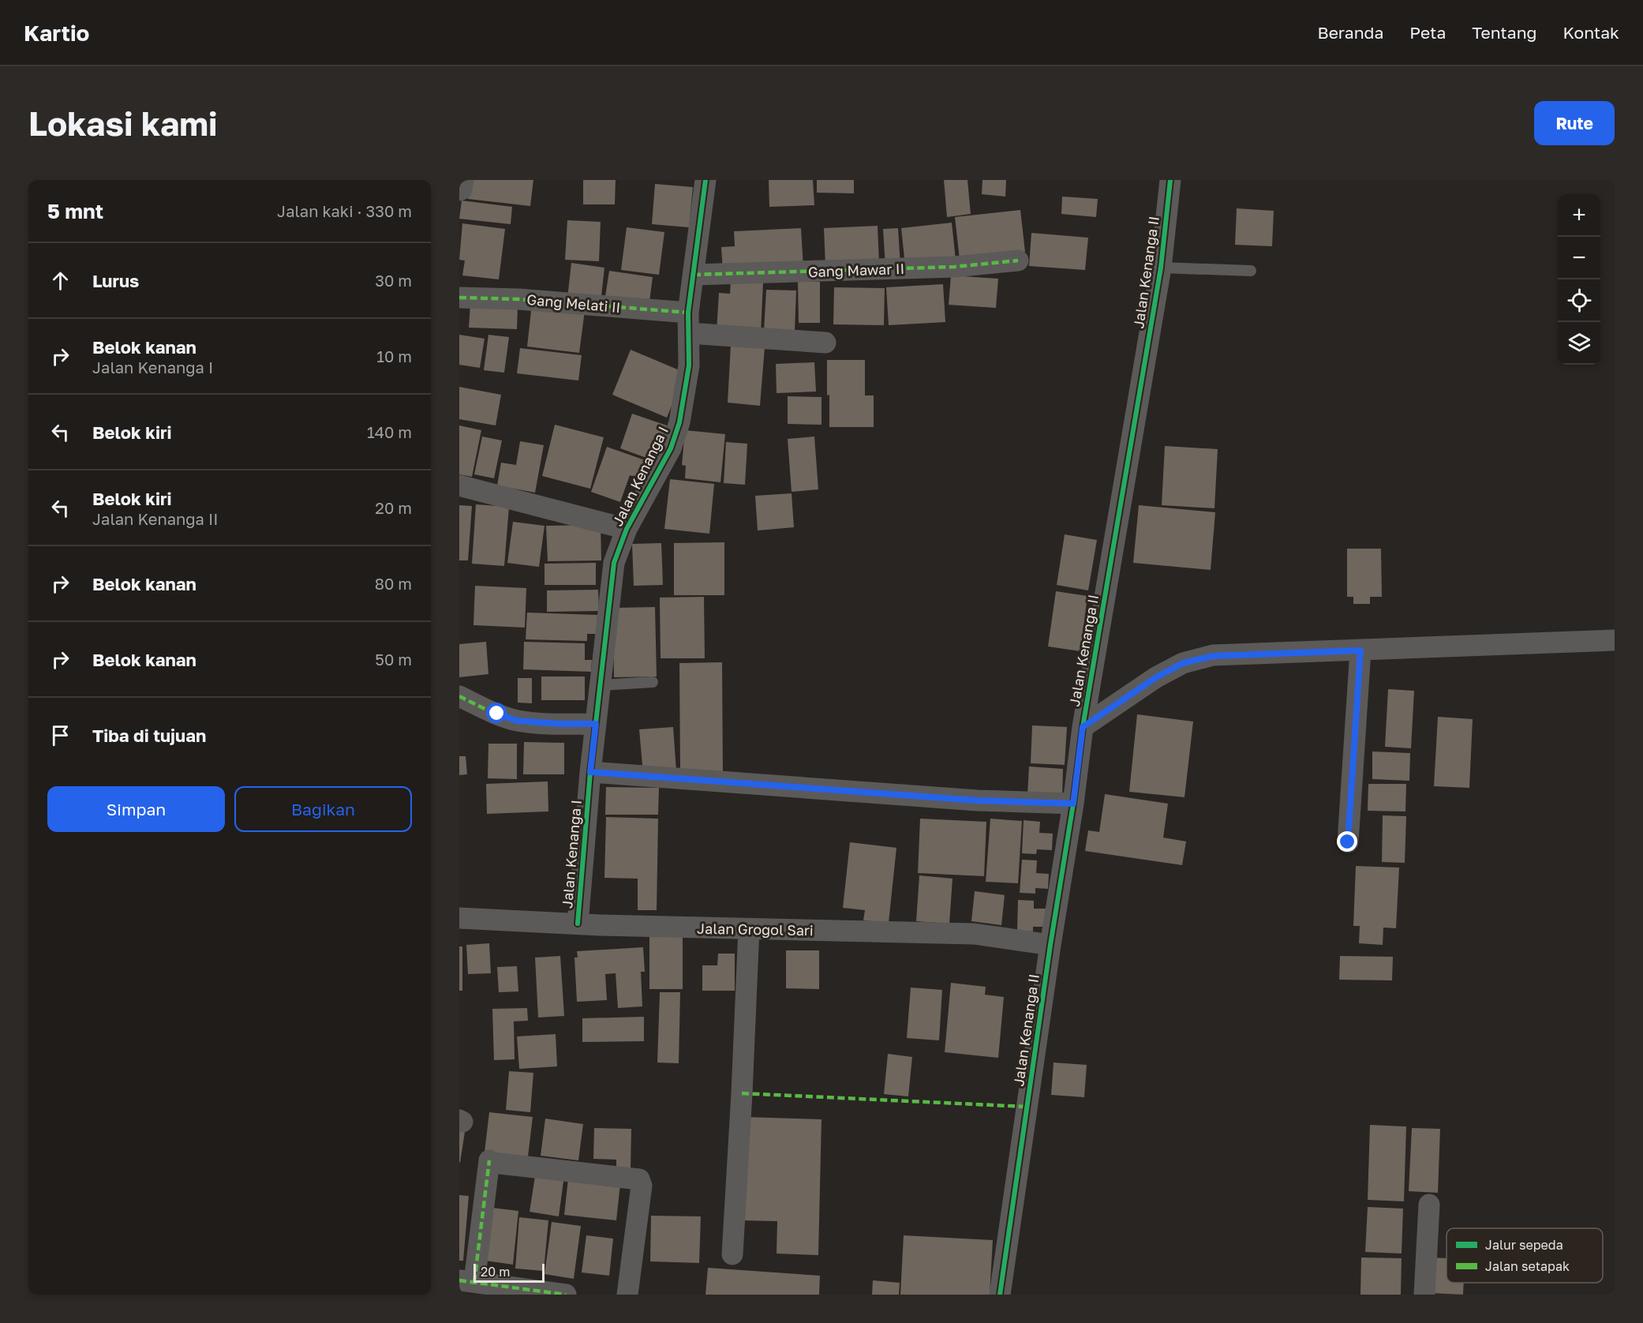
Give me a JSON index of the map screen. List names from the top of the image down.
{
  "streets": {
    "street": [
      "Gang Mawar II",
      "Jalan Kenanga II",
      "Gang Melati II",
      "Jalan Kenanga I",
      "Jalan Grogol Sari"
    ]
  },
  "crossings": [
    ["Gang Mawar II", "Jalan Kenanga I"],
    ["Jalan Kenanga II", "Jalan Grogol Sari"],
    ["Gang Melati II", "Jalan Kenanga I"],
    ["Jalan Kenanga I", "Jalan Grogol Sari"]
  ],
  "legend": ["Jalur sepeda", "Jalan setapak"],
  "scale_bar": "20 m",
  "page": {
    "header": "Kartio",
    "nav": [
      "Beranda",
      "Peta",
      "Tentang",
      "Kontak"
    ],
    "buttons": [
      "Rute",
      ["Simpan", "Bagikan"]
    ],
    "title": "Lokasi kami",
    "heading": ["5 mnt", "Jalan kaki · 330 m"],
    "map_buttons": ["+", "−"],
    "list": [
      ["Lurus", "30 m"],
      ["Belok kanan", "Jalan Kenanga I", "10 m"],
      ["Belok kiri", "140 m"],
      ["Belok kiri", "Jalan Kenanga II", "20 m"],
      ["Belok kanan", "80 m"],
      ["Belok kanan", "50 m"],
      "Tiba di tujuan"
    ],
    "scale": "20 m"
  }
}
